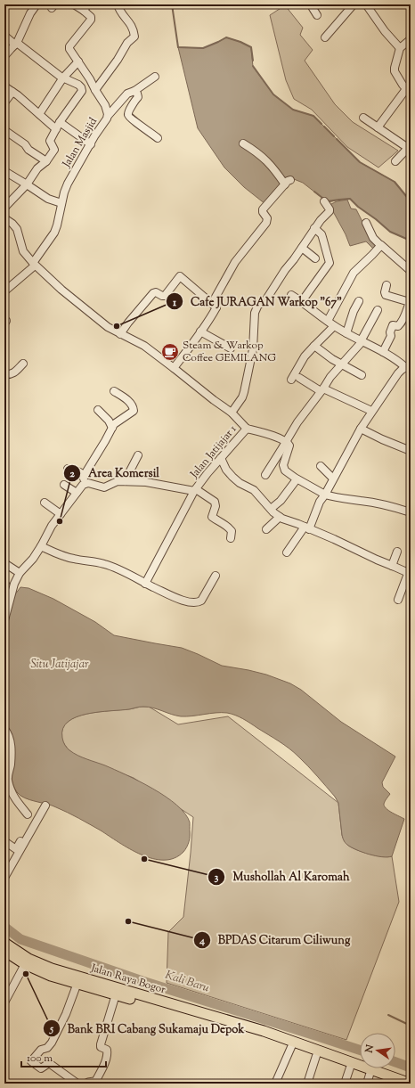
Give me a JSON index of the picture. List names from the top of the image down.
{
  "streets": {
    "highway": ["Jalan Raya Bogor"],
    "street": ["Jalan Masjid", "Jalan Jatijajar 1"]
  },
  "water": ["Situ Jatijajar", "Kali Baru"],
  "places": {
    "other": [
      "Cafe JURAGAN Warkop \"67\"",
      "Area Komersil",
      "Mushollah Al Karomah",
      "BPDAS Citarum Ciliwung",
      "Bank BRI Cabang Sukamaju Depok"
    ],
    "cafe": ["Steam & Warkop Coffee GEMILANG"]
  },
  "scale_bar": "100 m",
  "north": "left"
}
